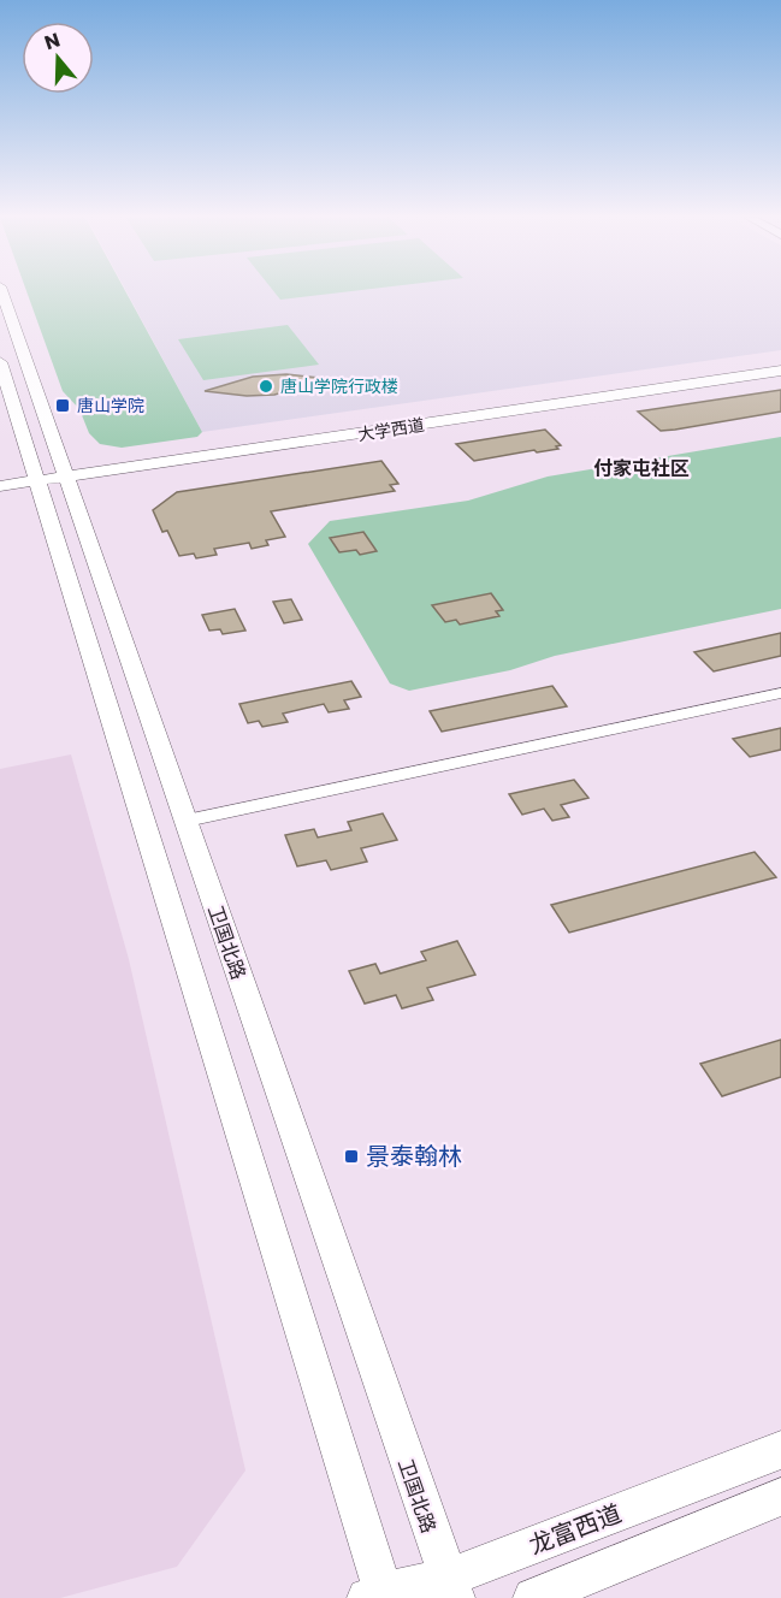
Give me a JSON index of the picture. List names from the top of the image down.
{
  "streets": {
    "main road": ["大学西道", "卫国北路", "龙富西道"]
  },
  "crossings": [
    ["大学西道", "卫国北路"],
    ["卫国北路", "龙富西道"]
  ],
  "districts": ["付家屯社区"],
  "places": {
    "other": ["唐山学院行政楼"],
    "transit": ["唐山学院", "景泰翰林"]
  },
  "north": "top"
}
